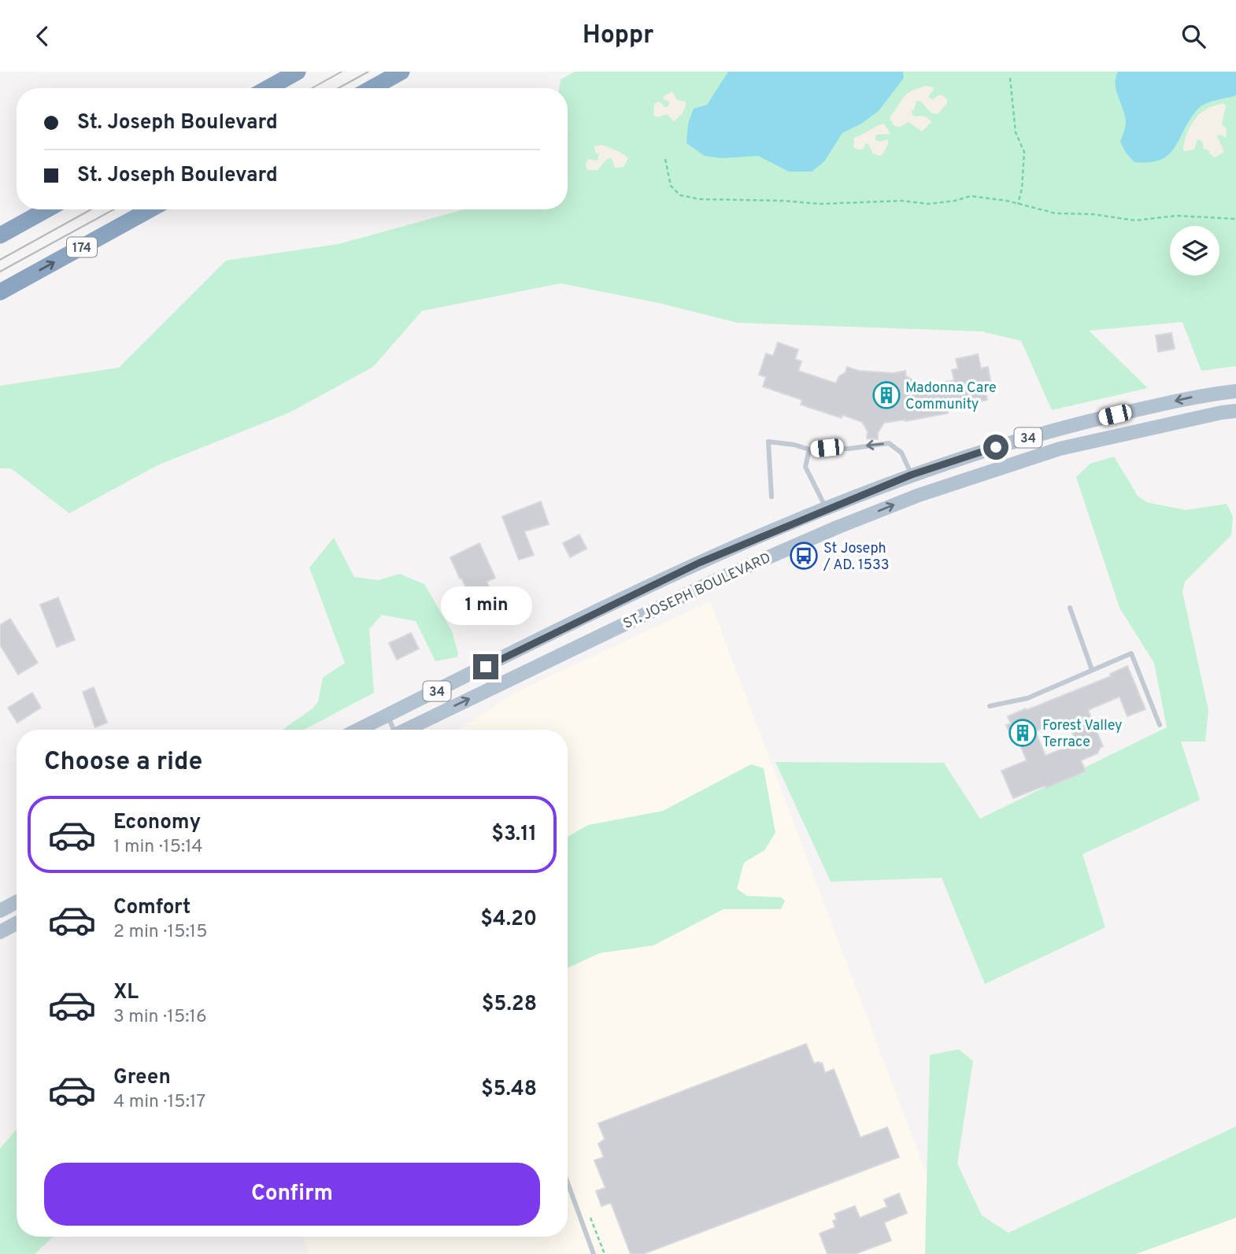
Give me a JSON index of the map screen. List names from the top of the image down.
{
  "streets": {
    "highway": ["174"],
    "main road": ["34", "ST. JOSEPH BOULEVARD"]
  },
  "places": {
    "building": ["Madonna Care Community", "Forest Valley Terrace"],
    "bus stop": ["St Joseph / AD. 1533"]
  },
  "page": {
    "header": "Hoppr",
    "banner": ["St. Joseph Boulevard", "St. Joseph Boulevard"],
    "bubble": "1 min",
    "heading": "Choose a ride",
    "list": [
      {
        "name": "Economy",
        "note": "1 min · 15:14",
        "value": "$3.11"
      },
      {
        "name": "Comfort",
        "note": "2 min · 15:15",
        "value": "$4.20"
      },
      {
        "name": "XL",
        "note": "3 min · 15:16",
        "value": "$5.28"
      },
      {
        "name": "Green",
        "note": "4 min · 15:17",
        "value": "$5.48"
      }
    ],
    "buttons": "Confirm"
  }
}
